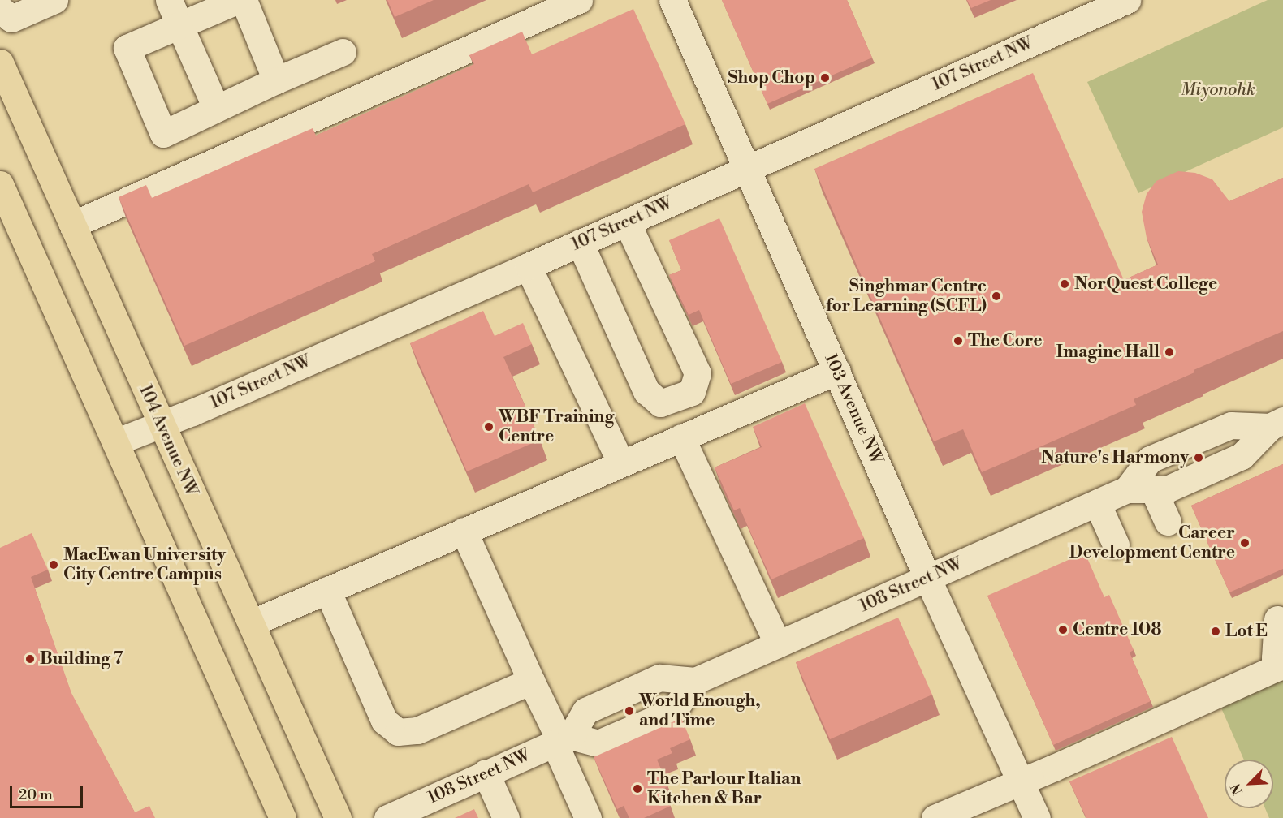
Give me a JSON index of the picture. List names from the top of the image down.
{
  "streets": {
    "main road": ["104 Avenue NW"],
    "street": ["107 Street NW", "103 Avenue NW", "108 Street NW"]
  },
  "crossings": [
    ["107 Street NW", "103 Avenue NW"],
    ["107 Street NW", "104 Avenue NW"],
    ["103 Avenue NW", "108 Street NW"]
  ],
  "parks": ["Miyonohk"],
  "places": [
    "Shop Chop",
    "NorQuest College",
    "Singhmar Centre for Learning (SCFL)",
    "The Core",
    "Imagine Hall",
    "WBF Training Centre",
    "Nature's Harmony",
    "Career Development Centre",
    "MacEwan University City Centre Campus",
    "Centre 108",
    "Lot E",
    "Building 7",
    "World Enough, and Time",
    "The Parlour Italian Kitchen & Bar"
  ],
  "scale_bar": "20 m",
  "north": "bottom left"
}
